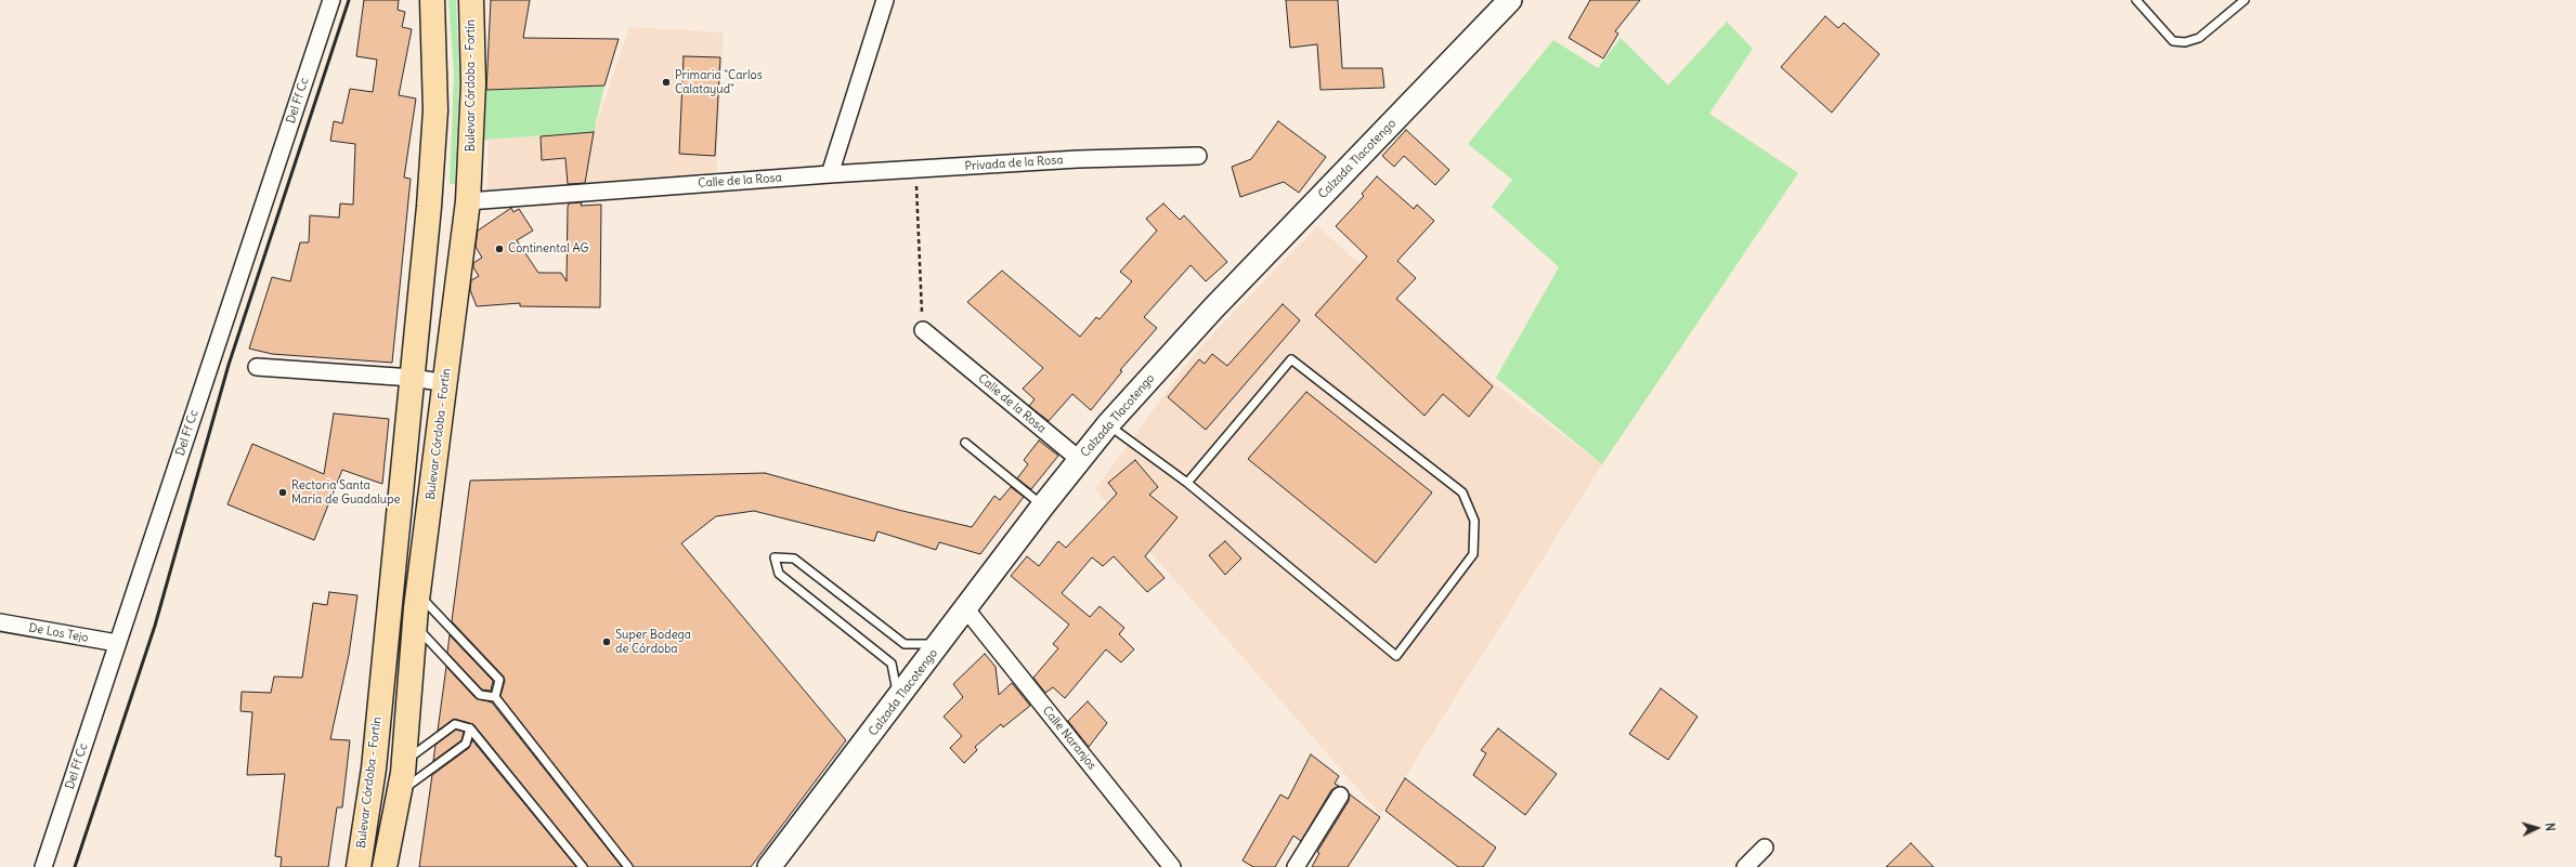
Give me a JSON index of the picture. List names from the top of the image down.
{
  "streets": {
    "main road": ["Bulevar Córdoba - Fortín"],
    "street": [
      "Del Ff Cc",
      "Calzada Tlacotengo",
      "Privada de la Rosa",
      "Calle de la Rosa",
      "De Los Tejo",
      "Calle Naranjos"
    ]
  },
  "crossings": [
    ["Bulevar Córdoba - Fortín", "Calle de la Rosa"],
    ["Del Ff Cc", "De Los Tejo"],
    ["Calzada Tlacotengo", "Calle de la Rosa"],
    ["Calzada Tlacotengo", "Calle Naranjos"],
    ["Privada de la Rosa", "Calle de la Rosa"]
  ],
  "places": [
    "Primaria \"Carlos Calatayud\"",
    "Continental AG",
    "Rectoria Santa María de Guadalupe",
    "Super Bodega de Córdoba"
  ],
  "north": "right"
}
